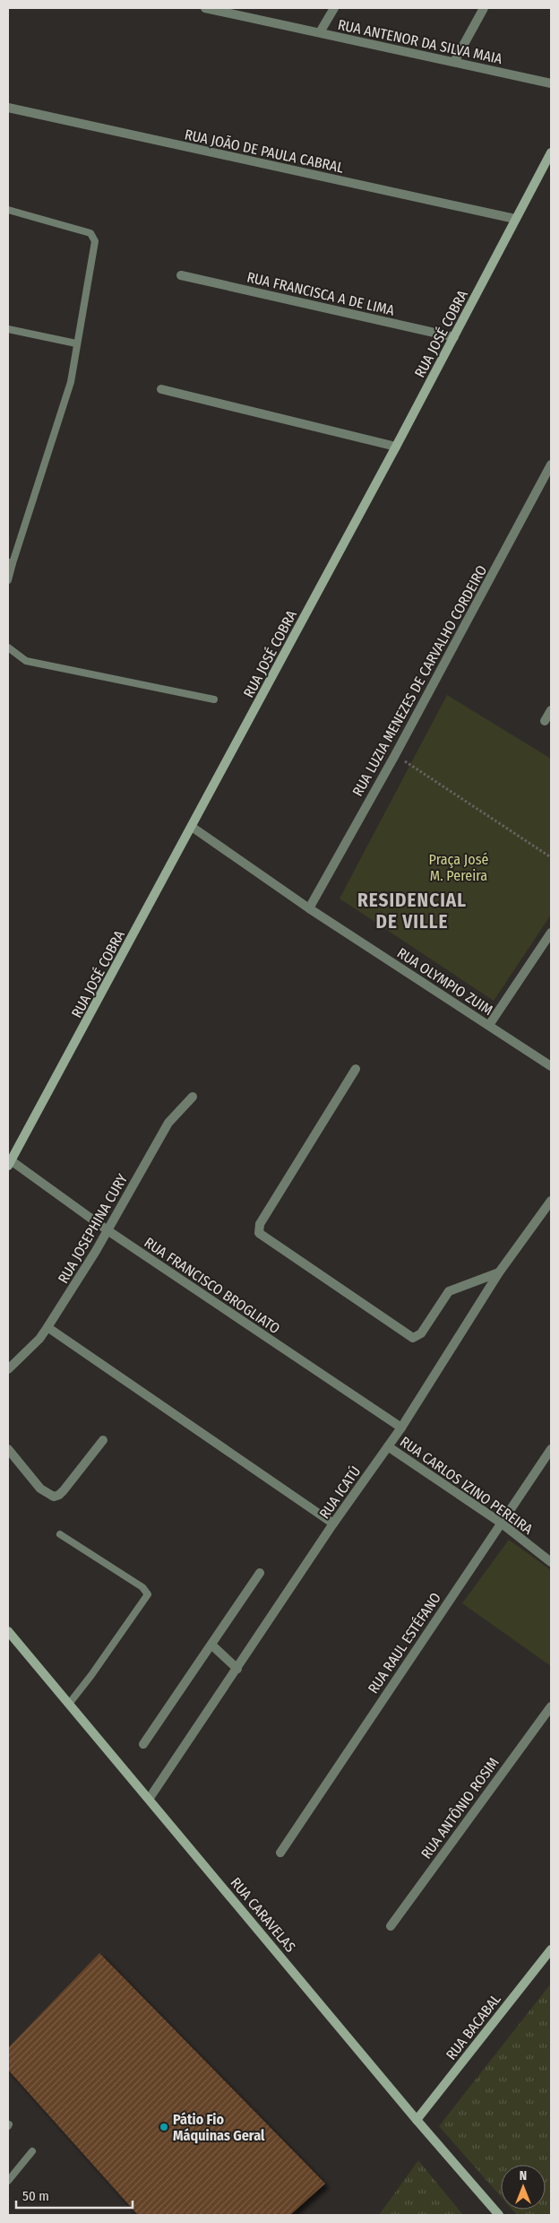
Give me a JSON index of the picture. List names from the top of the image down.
{
  "streets": {
    "street": [
      "RUA ANTENOR DA SILVA MAIA",
      "RUA JOÃO DE PAULA CABRAL",
      "RUA FRANCISCA A DE LIMA",
      "RUA JOSÉ COBRA",
      "RUA LUZIA MENEZES DE CARVALHO CORDEIRO",
      "RUA OLYMPIO ZUIM",
      "RUA JOSEPHINA CURY",
      "RUA FRANCISCO BROGLIATO",
      "RUA CARLOS IZINO PEREIRA",
      "RUA ICATÚ",
      "RUA RAUL ESTÉFANO",
      "RUA ANTÔNIO ROSIM",
      "RUA CARAVELAS",
      "RUA BACABAL"
    ]
  },
  "crossings": [
    ["RUA JOÃO DE PAULA CABRAL", "RUA JOSÉ COBRA"],
    ["RUA FRANCISCA A DE LIMA", "RUA JOSÉ COBRA"],
    ["RUA JOSÉ COBRA", "RUA OLYMPIO ZUIM"],
    ["RUA JOSÉ COBRA", "RUA FRANCISCO BROGLIATO"],
    ["RUA LUZIA MENEZES DE CARVALHO CORDEIRO", "RUA OLYMPIO ZUIM"],
    ["RUA JOSEPHINA CURY", "RUA FRANCISCO BROGLIATO"],
    ["RUA FRANCISCO BROGLIATO", "RUA ICATÚ"],
    ["RUA CARLOS IZINO PEREIRA", "RUA ICATÚ"],
    ["RUA CARLOS IZINO PEREIRA", "RUA RAUL ESTÉFANO"],
    ["RUA ICATÚ", "RUA CARAVELAS"],
    ["RUA CARAVELAS", "RUA BACABAL"]
  ],
  "districts": ["RESIDENCIAL DE VILLE"],
  "parks": ["Praça José M. Pereira"],
  "places": ["Pátio Fio Máquinas Geral"],
  "scale_bar": "50 m",
  "north": "top"
}
